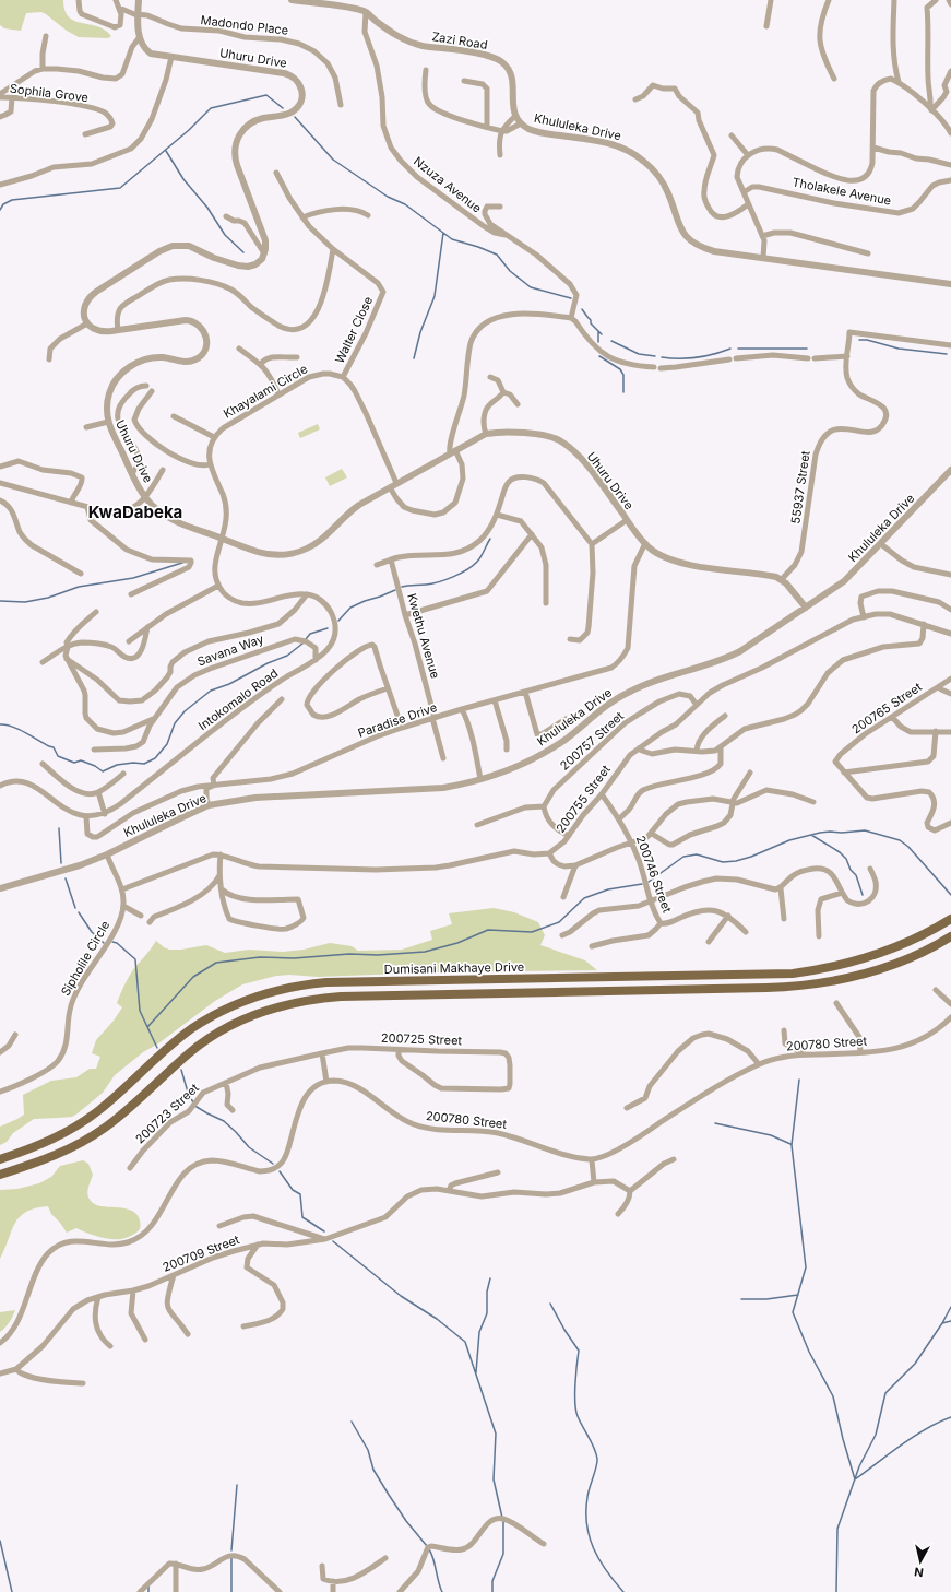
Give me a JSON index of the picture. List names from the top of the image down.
{
  "streets": {
    "main road": ["Dumisani Makhaye Drive"],
    "street": [
      "Madondo Place",
      "Zazi Road",
      "Uhuru Drive",
      "Sophila Grove",
      "Khululeka Drive",
      "Nzuza Avenue",
      "Tholakele Avenue",
      "Walter Close",
      "Khayalami Circle",
      "55937 Street",
      "Kwethu Avenue",
      "Savana Way",
      "Intokomalo Road",
      "200765 Street",
      "Paradise Drive",
      "200757 Street",
      "200755 Street",
      "200746 Street",
      "Sipholile Circle",
      "200725 Street",
      "200780 Street",
      "200723 Street",
      "200709 Street"
    ]
  },
  "crossings": [
    ["Zazi Road", "Khululeka Drive"],
    ["Zazi Road", "Nzuza Avenue"],
    ["Uhuru Drive", "55937 Street"],
    ["Uhuru Drive", "Paradise Drive"],
    ["Khululeka Drive", "Sipholile Circle"],
    ["Walter Close", "Khayalami Circle"],
    ["Kwethu Avenue", "Paradise Drive"],
    ["Savana Way", "Intokomalo Road"],
    ["Intokomalo Road", "Paradise Drive"],
    ["200757 Street", "200755 Street"],
    ["200755 Street", "200746 Street"],
    ["200725 Street", "200723 Street"]
  ],
  "districts": ["KwaDabeka"],
  "north": "bottom"
}
